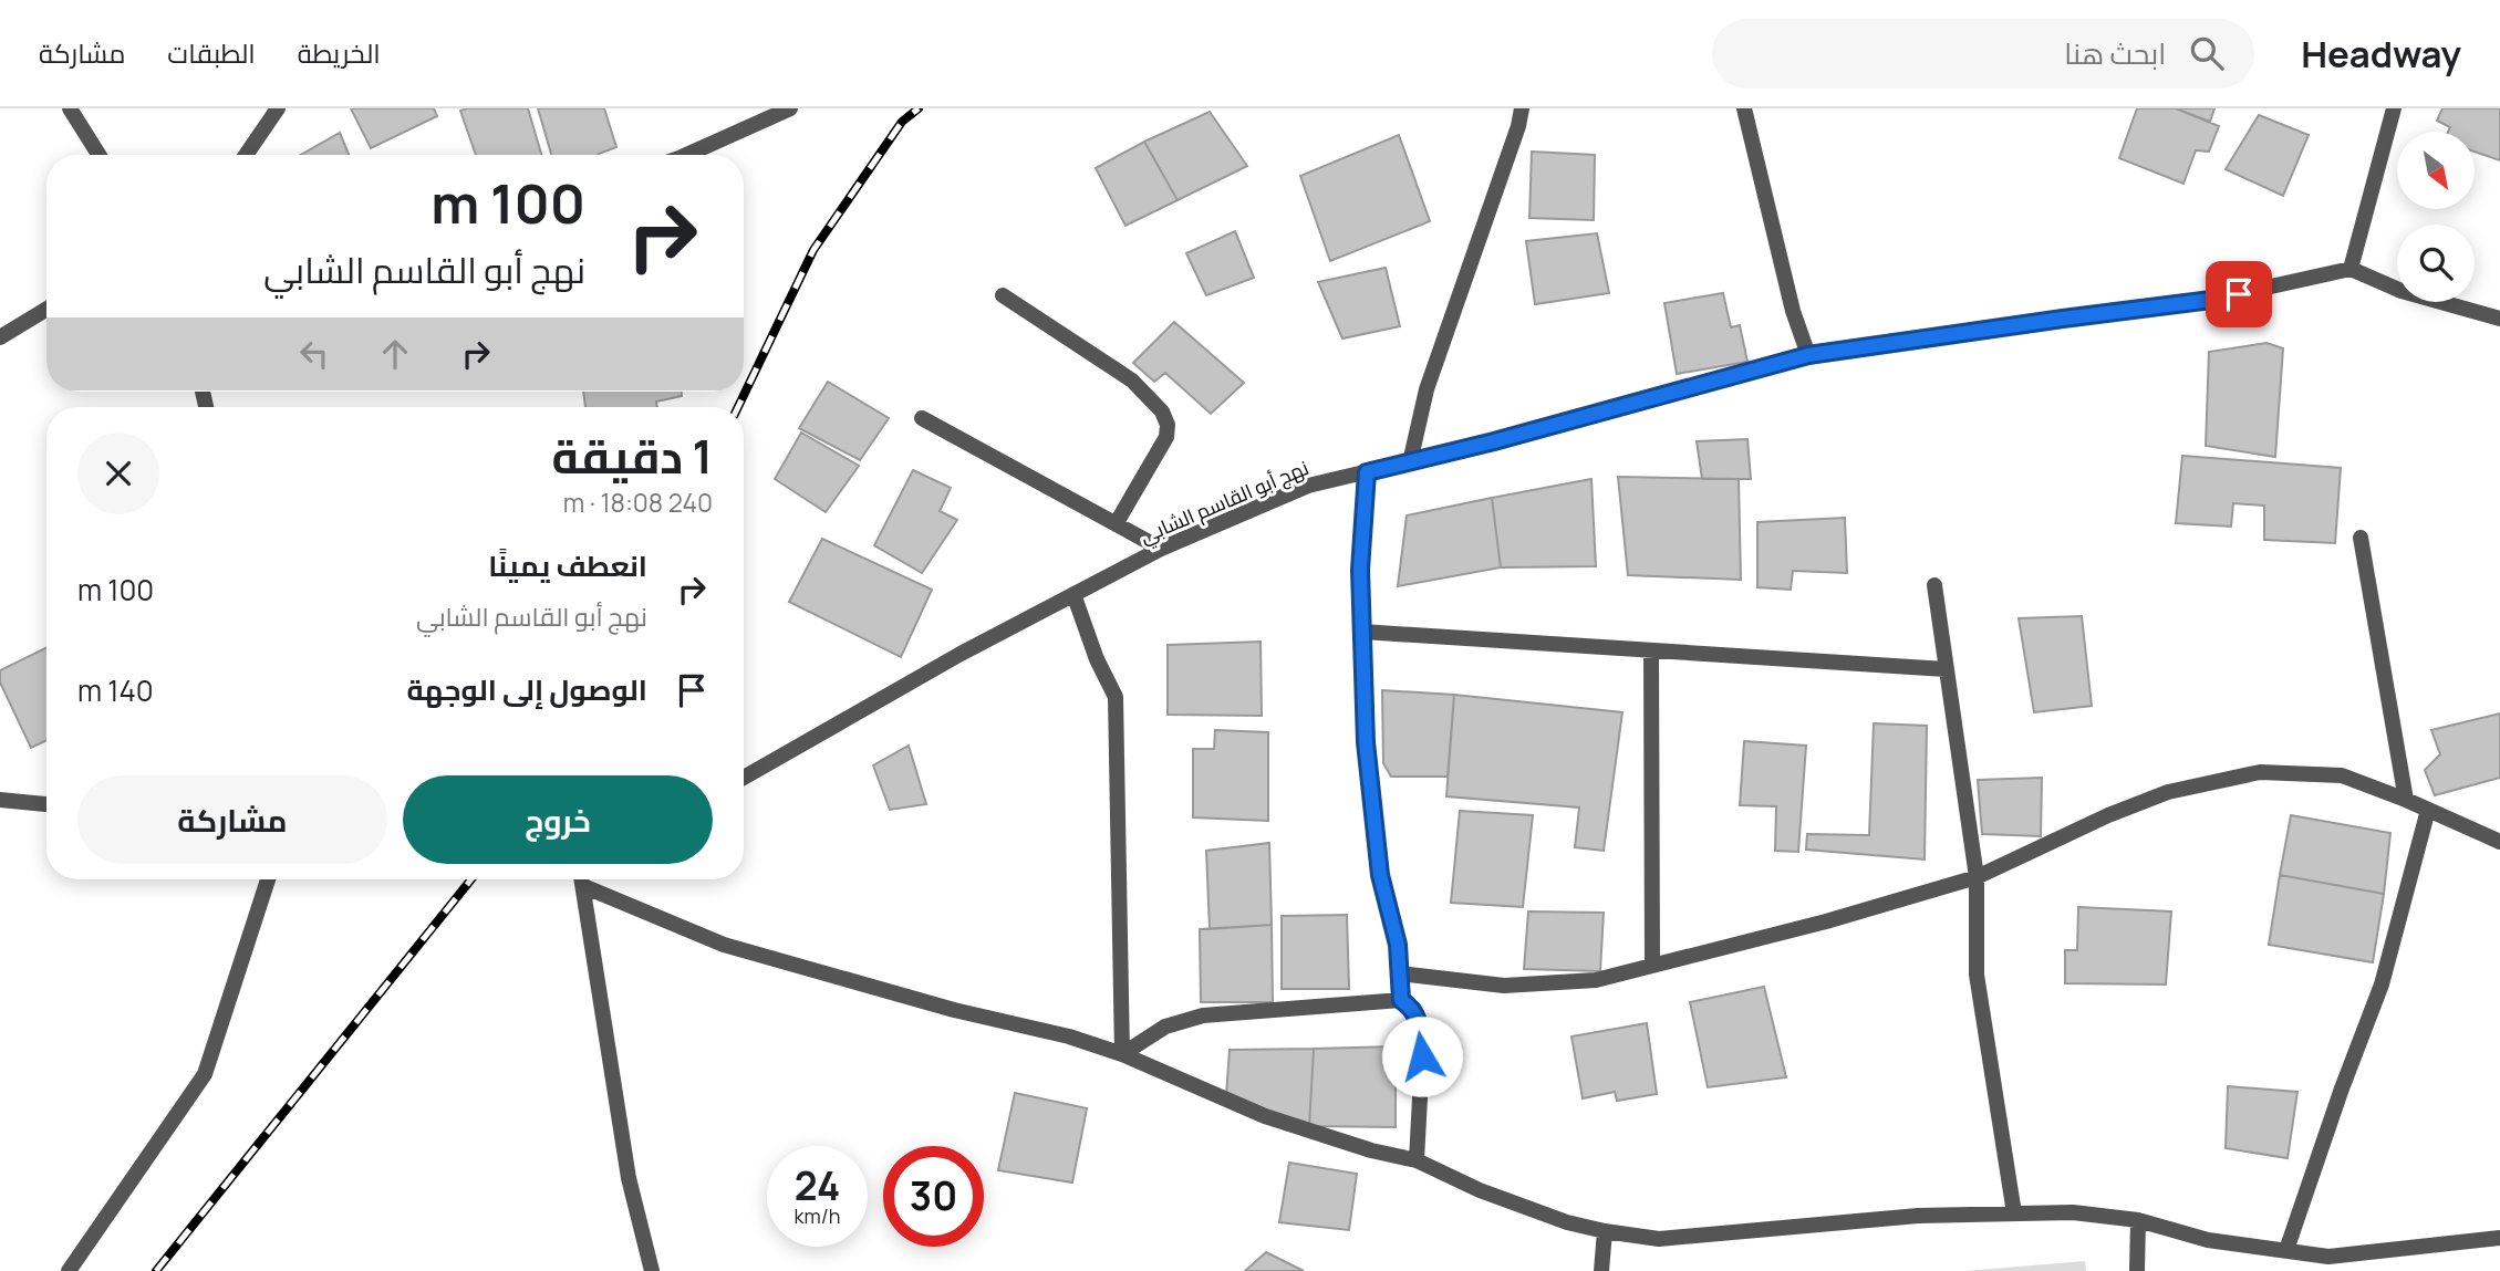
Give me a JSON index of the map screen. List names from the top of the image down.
{
  "streets": {
    "street": ["نهج أبو القاسم الشابي"]
  },
  "north": "bottom right",
  "page": {
    "header": "Headway",
    "search": "ابحث هنا",
    "nav": ["الخريطة", "الطبقات", "مشاركة"],
    "turn": ["100 m", "نهج أبو القاسم الشابي"],
    "heading": ["1 دقيقة", "240 m · 18:08"],
    "list": [
      {
        "name": "انعطف يمينًا",
        "note": "نهج أبو القاسم الشابي",
        "value": "100 m"
      },
      {
        "name": "الوصول إلى الوجهة",
        "value": "140 m"
      }
    ],
    "buttons": ["خروج", "مشاركة"],
    "speed": "24 km/h",
    "limit": "30"
  }
}
